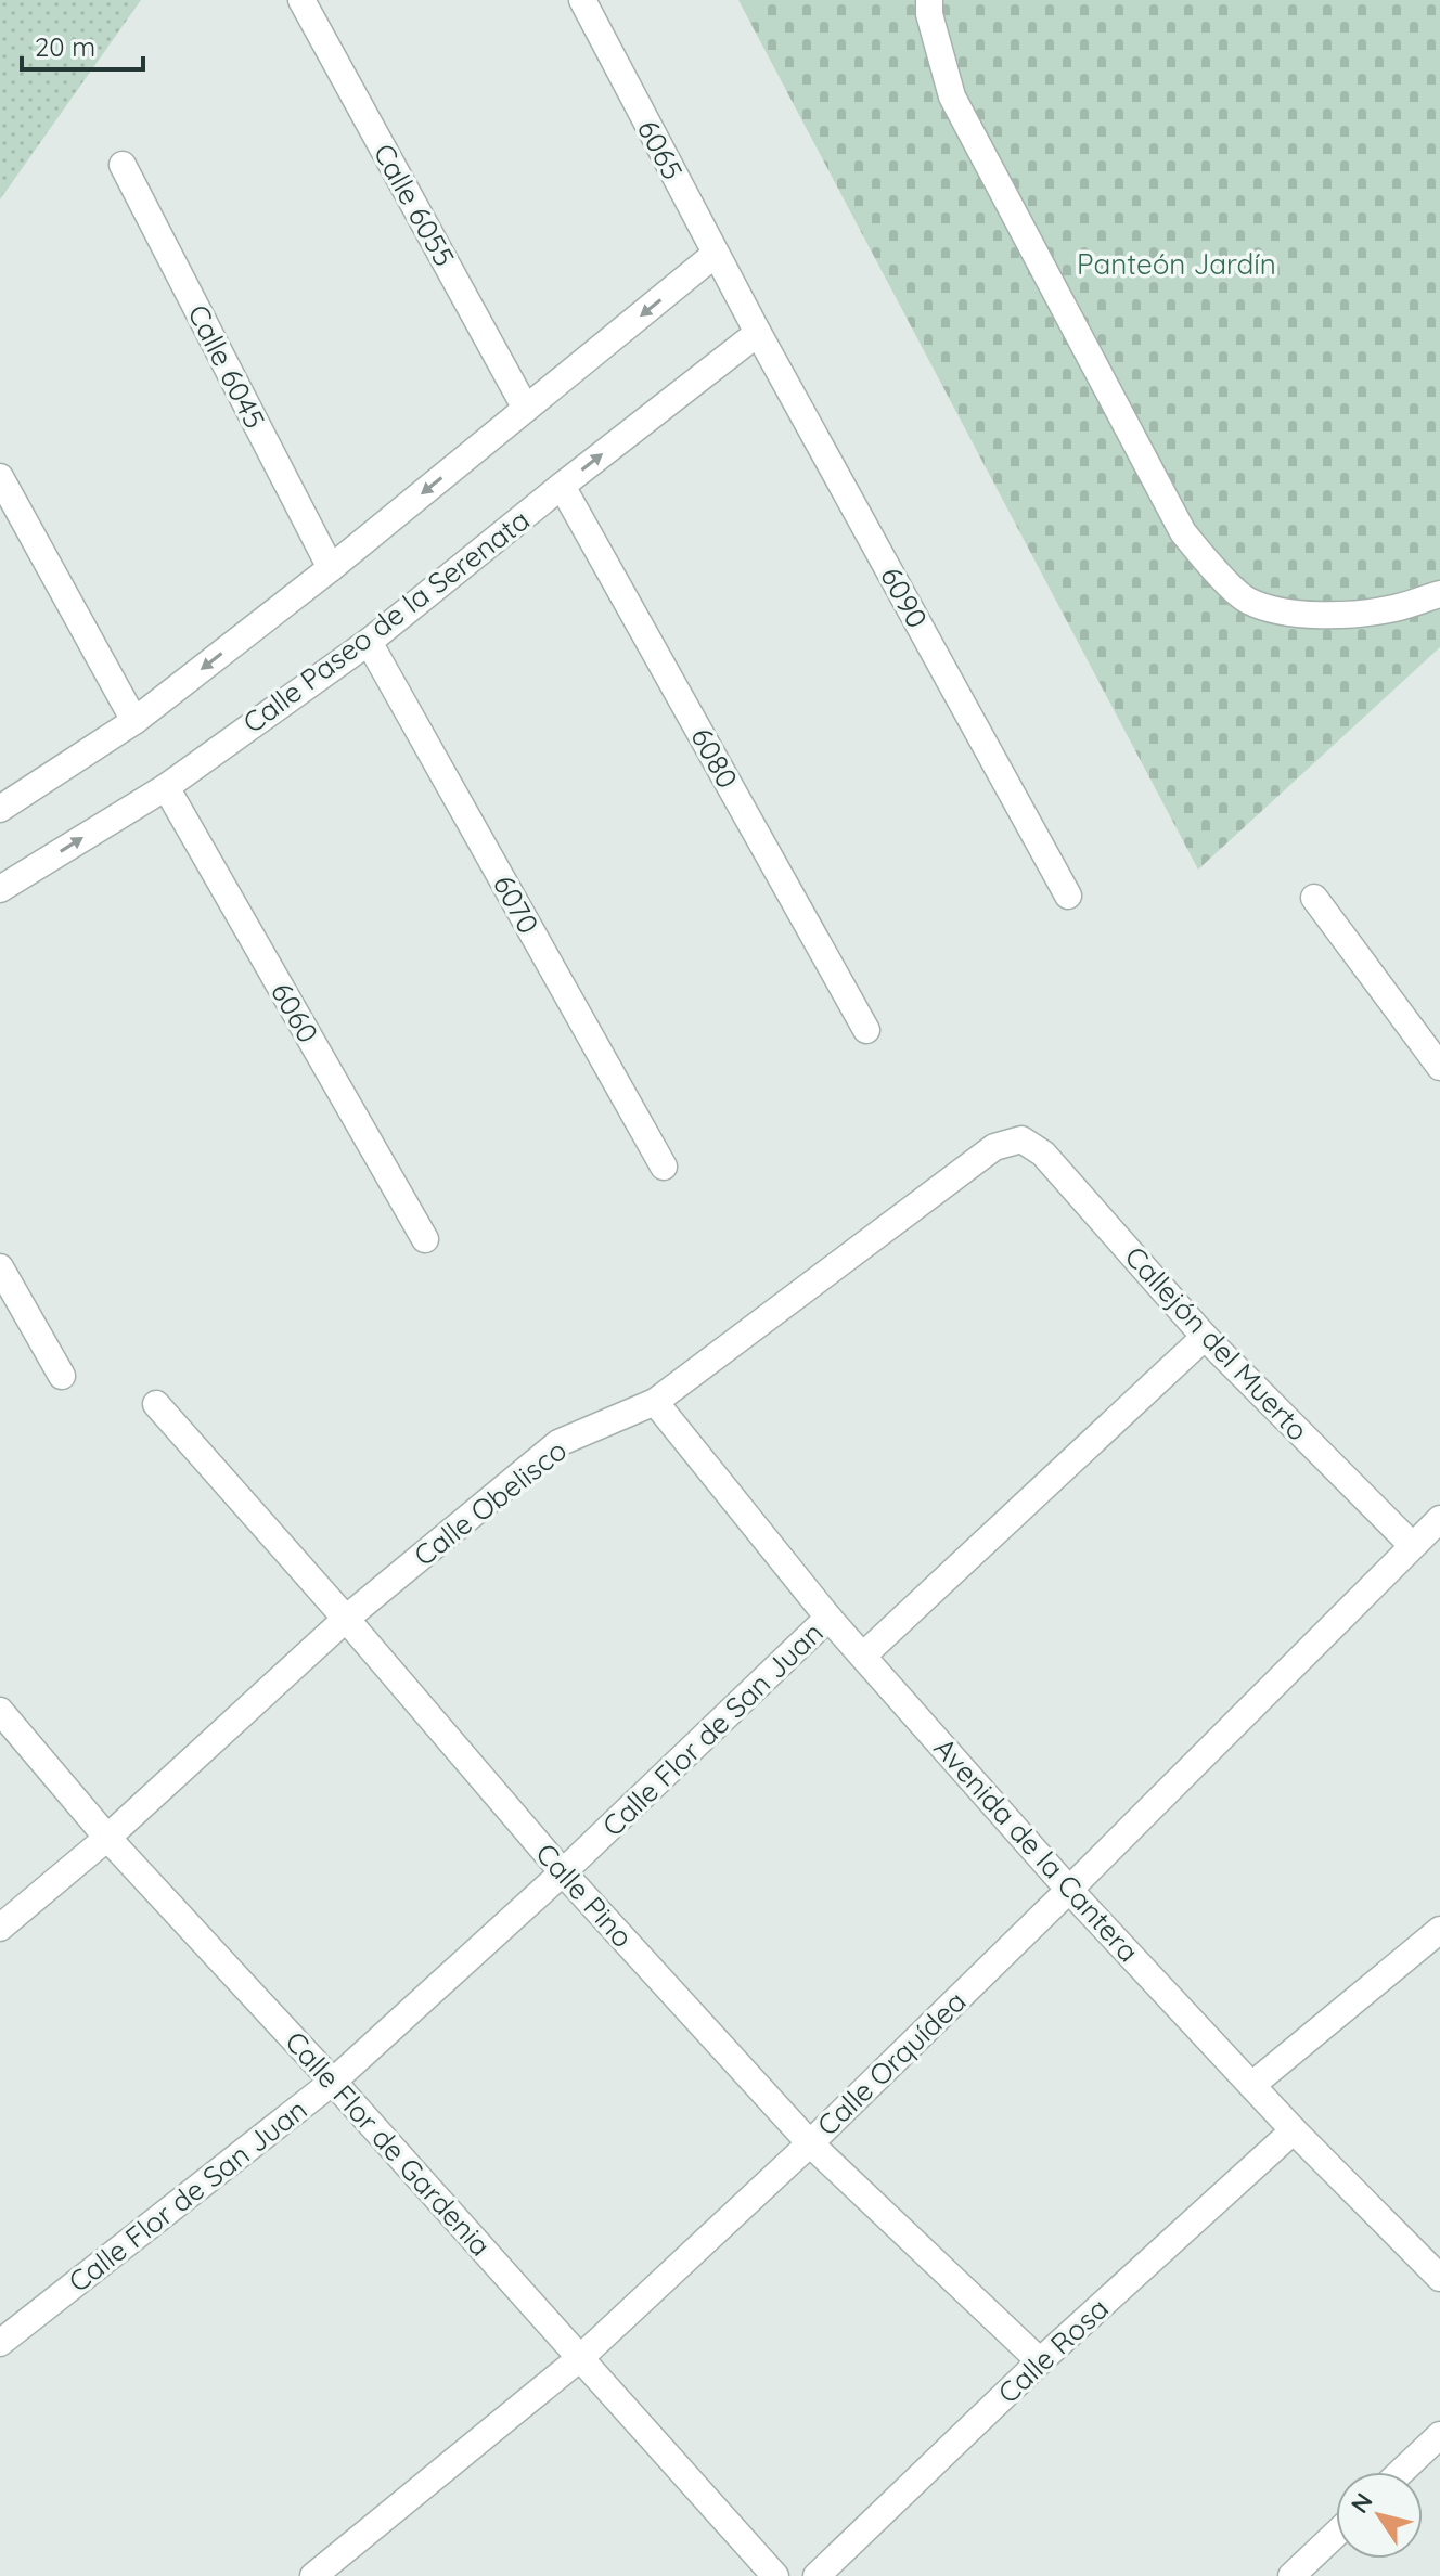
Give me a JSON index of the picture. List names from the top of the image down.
{
  "streets": {
    "street": [
      "6065",
      "Calle 6055",
      "Calle 6045",
      "6090",
      "Calle Paseo de la Serenata",
      "6080",
      "6070",
      "6060",
      "Callejón del Muerto",
      "Calle Obelisco",
      "Calle Flor de San Juan",
      "Avenida de la Cantera",
      "Calle Pino",
      "Calle Orquídea",
      "Calle Flor de Gardenia",
      "Calle Rosa"
    ]
  },
  "crossings": [
    ["6065", "6090"],
    ["6090", "Calle Paseo de la Serenata"],
    ["Calle Paseo de la Serenata", "6080"],
    ["Calle Paseo de la Serenata", "6070"],
    ["Calle Paseo de la Serenata", "6060"],
    ["Callejón del Muerto", "Calle Obelisco"],
    ["Callejón del Muerto", "Calle Flor de San Juan"],
    ["Callejón del Muerto", "Calle Orquídea"],
    ["Calle Obelisco", "Avenida de la Cantera"],
    ["Calle Obelisco", "Calle Pino"],
    ["Calle Obelisco", "Calle Flor de Gardenia"],
    ["Calle Flor de San Juan", "Avenida de la Cantera"],
    ["Calle Flor de San Juan", "Calle Pino"],
    ["Calle Flor de San Juan", "Calle Flor de Gardenia"],
    ["Avenida de la Cantera", "Calle Orquídea"],
    ["Avenida de la Cantera", "Calle Rosa"],
    ["Calle Pino", "Calle Orquídea"],
    ["Calle Pino", "Calle Rosa"],
    ["Calle Orquídea", "Calle Flor de Gardenia"]
  ],
  "parks": ["Panteón Jardín"],
  "scale_bar": "20 m",
  "north": "top left"
}
